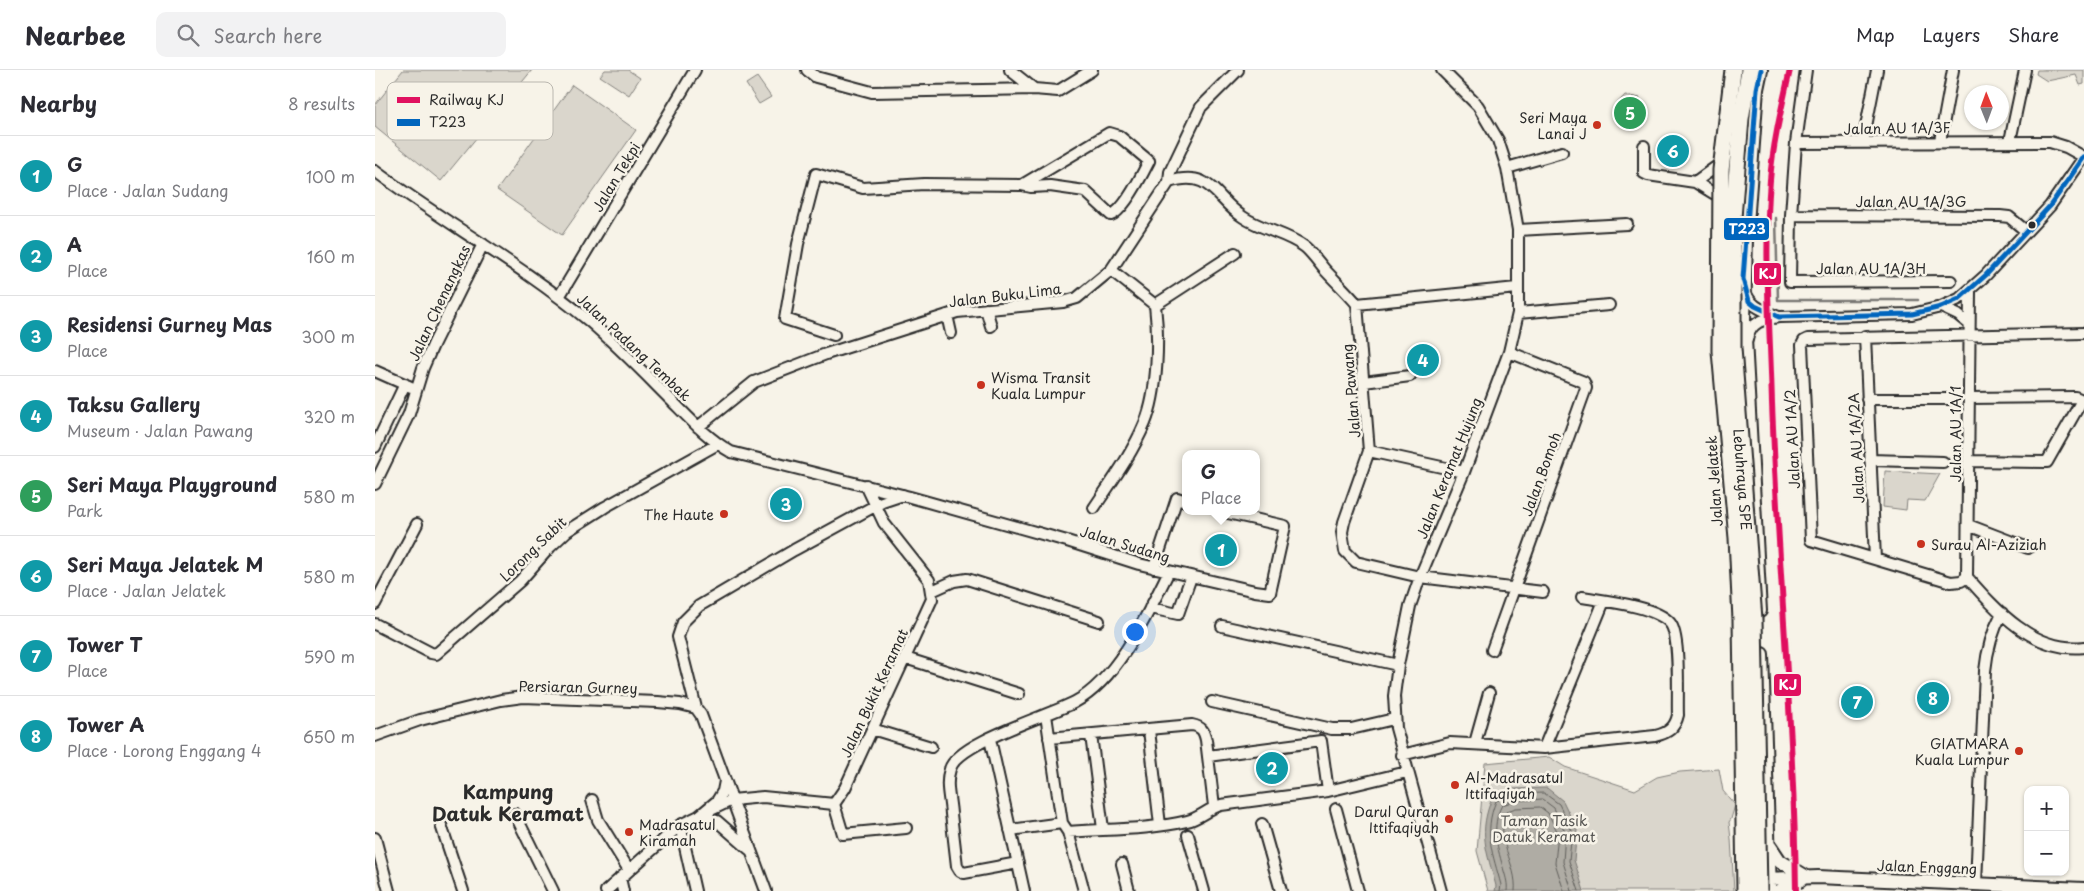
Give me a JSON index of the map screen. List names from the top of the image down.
{
  "streets": {
    "highway": ["Lebuhraya SPE"],
    "main road": ["Jalan Jelatek", "Jalan Enggang"],
    "street": [
      "Jalan AU 1A/3F",
      "Jalan Tekpi",
      "Jalan AU 1A/3G",
      "Jalan AU 1A/3H",
      "Jalan Buku Lima",
      "Jalan Chenangkas",
      "Jalan Padang Tembak",
      "Jalan Pawang",
      "Jalan AU 1A/1",
      "Jalan AU 1A/2",
      "Jalan AU 1A/2A",
      "Jalan Keramat Hujung",
      "Jalan Bomoh",
      "Jalan Sudang",
      "Lorong Sabit",
      "Persiaran Gurney",
      "Jalan Bukit Keramat"
    ]
  },
  "crossings": [
    ["Jalan Tekpi", "Jalan Padang Tembak"],
    ["Jalan AU 1A/3G", "Jalan AU 1A/3H"],
    ["Jalan Buku Lima", "Jalan Padang Tembak"],
    ["Jalan Chenangkas", "Jalan Padang Tembak"],
    ["Jalan Padang Tembak", "Jalan Sudang"],
    ["Jalan Padang Tembak", "Lorong Sabit"],
    ["Jalan Pawang", "Jalan Keramat Hujung"],
    ["Jalan Pawang", "Jalan Bomoh"],
    ["Jalan AU 1A/1", "Jalan AU 1A/2"],
    ["Jalan AU 1A/2", "Jalan AU 1A/2A"],
    ["Jalan Keramat Hujung", "Jalan Bomoh"],
    ["Lebuhraya SPE", "Jalan Jelatek"]
  ],
  "districts": ["Kampung Datuk Keramat"],
  "parks": ["Taman Tasik Datuk Keramat"],
  "places": [
    "Seri Maya Lanai J",
    "Wisma Transit Kuala Lumpur",
    "The Haute",
    "Surau Al-Aziziah",
    "GIATMARA Kuala Lumpur",
    "Al-Madrasatul Ittifaqiyah",
    "Darul Quran Ittifaqiyah",
    "Madrasatul Kiramah"
  ],
  "lines": ["rail line KJ", "transit line T223"],
  "legend": ["Railway KJ", "T223"],
  "north": "top",
  "page": {
    "header": "Nearbee",
    "search": "Search here",
    "nav": ["Map", "Layers", "Share"],
    "heading": ["Nearby", "8 results"],
    "pins": [
      "5",
      "6",
      "4",
      "3",
      "1",
      "8",
      "7",
      "2"
    ],
    "list": [
      {
        "mark": "1",
        "name": "G",
        "note": "Place · Jalan Sudang",
        "value": "100 m"
      },
      {
        "mark": "2",
        "name": "A",
        "note": "Place",
        "value": "160 m"
      },
      {
        "mark": "3",
        "name": "Residensi Gurney Mas",
        "note": "Place",
        "value": "300 m"
      },
      {
        "mark": "4",
        "name": "Taksu Gallery",
        "note": "Museum · Jalan Pawang",
        "value": "320 m"
      },
      {
        "mark": "5",
        "name": "Seri Maya Playground",
        "note": "Park",
        "value": "580 m"
      },
      {
        "mark": "6",
        "name": "Seri Maya Jelatek M",
        "note": "Place · Jalan Jelatek",
        "value": "580 m"
      },
      {
        "mark": "7",
        "name": "Tower T",
        "note": "Place",
        "value": "590 m"
      },
      {
        "mark": "8",
        "name": "Tower A",
        "note": "Place · Lorong Enggang 4",
        "value": "650 m"
      }
    ],
    "popup": ["G", "Place"],
    "map_buttons": ["+", "−"]
  }
}
